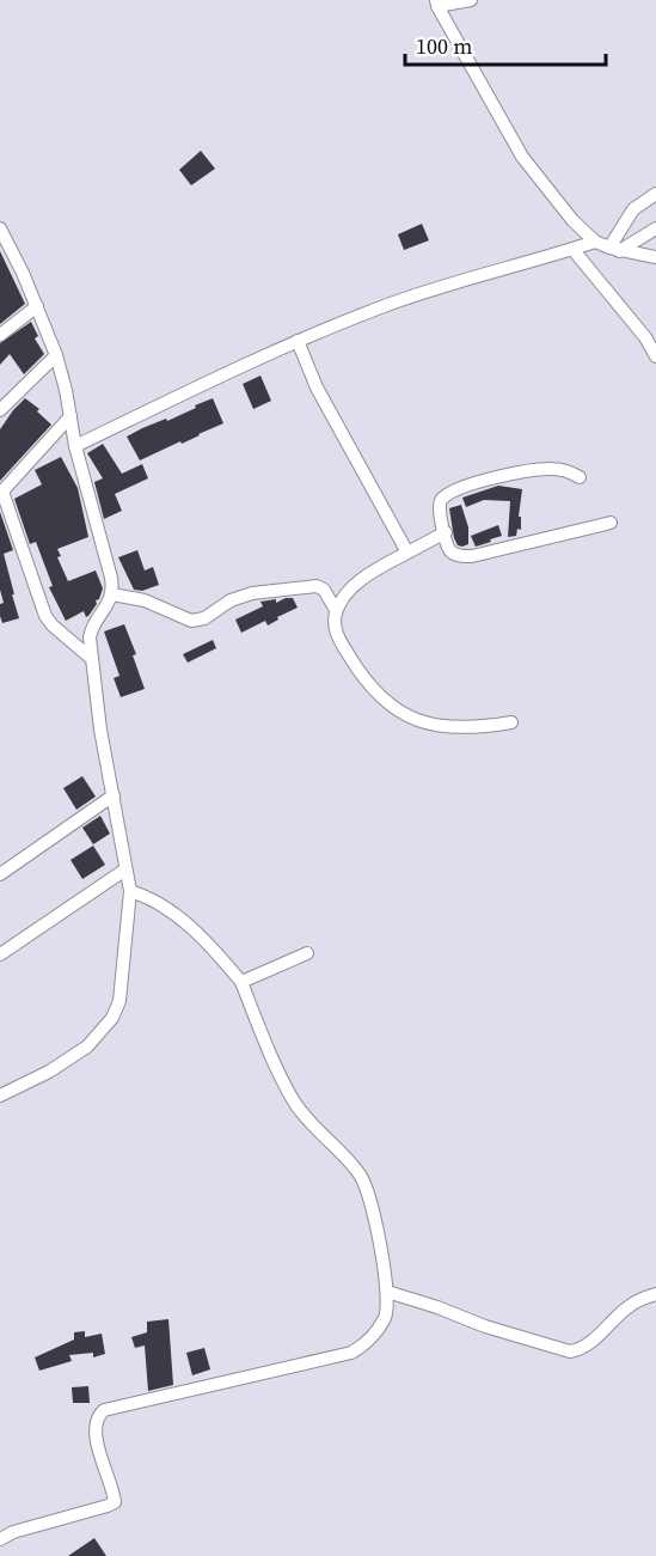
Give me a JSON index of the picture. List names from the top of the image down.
{
  "scale_bar": "100 m"
}
